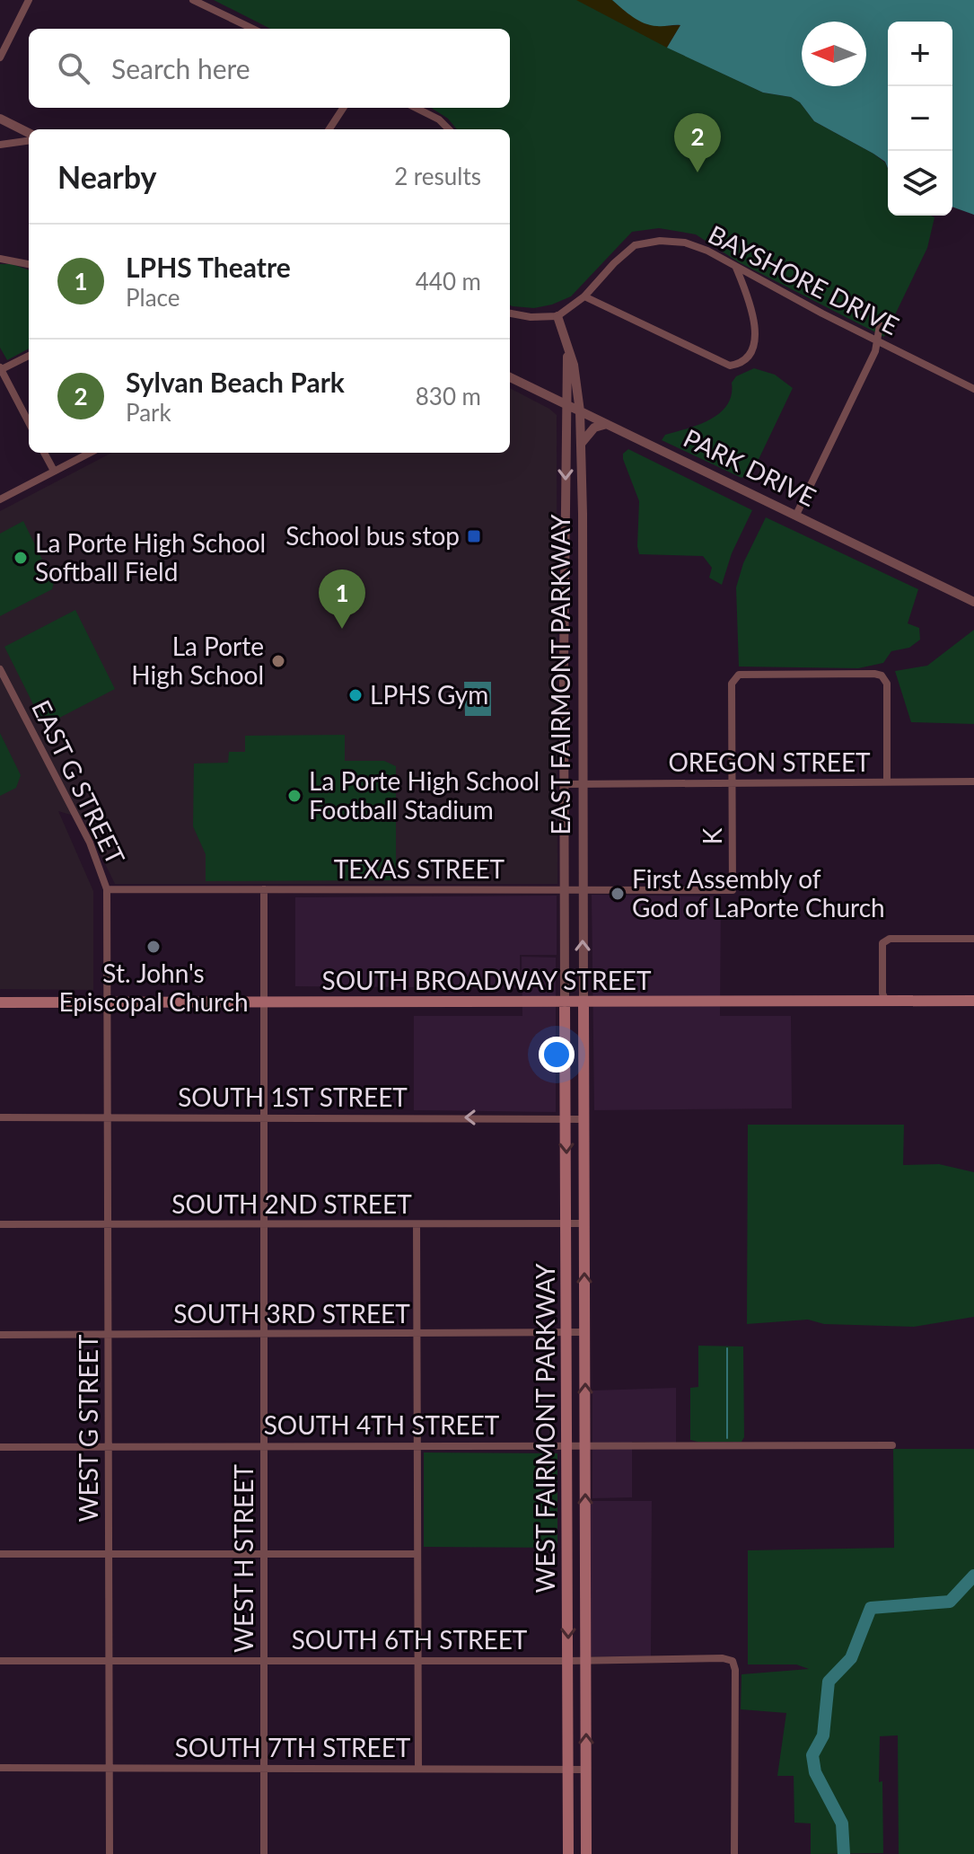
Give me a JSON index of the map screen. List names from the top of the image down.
{
  "streets": {
    "main road": ["SOUTH BROADWAY STREET", "WEST FAIRMONT PARKWAY"],
    "street": [
      "BAYSHORE DRIVE",
      "PARK DRIVE",
      "EAST FAIRMONT PARKWAY",
      "OREGON STREET",
      "EAST G STREET",
      "K",
      "TEXAS STREET",
      "SOUTH 1ST STREET",
      "SOUTH 2ND STREET",
      "SOUTH 3RD STREET",
      "SOUTH 4TH STREET",
      "WEST G STREET",
      "WEST H STREET",
      "SOUTH 6TH STREET",
      "SOUTH 7TH STREET"
    ]
  },
  "crossings": [
    ["BAYSHORE DRIVE", "EAST FAIRMONT PARKWAY"],
    ["PARK DRIVE", "EAST FAIRMONT PARKWAY"],
    ["EAST FAIRMONT PARKWAY", "OREGON STREET"],
    ["EAST FAIRMONT PARKWAY", "TEXAS STREET"],
    ["EAST FAIRMONT PARKWAY", "SOUTH BROADWAY STREET"],
    ["EAST FAIRMONT PARKWAY", "WEST FAIRMONT PARKWAY"],
    ["OREGON STREET", "K"],
    ["EAST G STREET", "TEXAS STREET"],
    ["EAST G STREET", "SOUTH BROADWAY STREET"],
    ["EAST G STREET", "WEST G STREET"],
    ["K", "TEXAS STREET"],
    ["TEXAS STREET", "WEST H STREET"],
    ["SOUTH BROADWAY STREET", "WEST G STREET"],
    ["SOUTH BROADWAY STREET", "WEST FAIRMONT PARKWAY"],
    ["SOUTH BROADWAY STREET", "WEST H STREET"],
    ["SOUTH 1ST STREET", "WEST G STREET"],
    ["SOUTH 1ST STREET", "WEST FAIRMONT PARKWAY"],
    ["SOUTH 1ST STREET", "WEST H STREET"],
    ["SOUTH 2ND STREET", "WEST G STREET"],
    ["SOUTH 2ND STREET", "WEST FAIRMONT PARKWAY"],
    ["SOUTH 2ND STREET", "WEST H STREET"],
    ["SOUTH 3RD STREET", "WEST G STREET"],
    ["SOUTH 3RD STREET", "WEST FAIRMONT PARKWAY"],
    ["SOUTH 3RD STREET", "WEST H STREET"],
    ["SOUTH 4TH STREET", "WEST G STREET"],
    ["SOUTH 4TH STREET", "WEST FAIRMONT PARKWAY"],
    ["SOUTH 4TH STREET", "WEST H STREET"],
    ["WEST G STREET", "SOUTH 6TH STREET"],
    ["WEST G STREET", "SOUTH 7TH STREET"],
    ["WEST FAIRMONT PARKWAY", "SOUTH 6TH STREET"],
    ["WEST FAIRMONT PARKWAY", "SOUTH 7TH STREET"],
    ["WEST H STREET", "SOUTH 6TH STREET"],
    ["WEST H STREET", "SOUTH 7TH STREET"]
  ],
  "one_way": ["SOUTH 1ST STREET"],
  "places": {
    "transit": ["School bus stop"],
    "other": [
      "La Porte High School Softball Field",
      "La Porte High School",
      "LPHS Gym",
      "La Porte High School Football Stadium",
      "First Assembly of God of LaPorte Church",
      "St. John's Episcopal Church"
    ]
  },
  "north": "left",
  "page": {
    "map_buttons": ["+", "−"],
    "search": "Search here",
    "pins": ["2", "1"],
    "heading": ["Nearby", "2 results"],
    "list": [
      {
        "mark": "1",
        "name": "LPHS Theatre",
        "note": "Place",
        "value": "440 m"
      },
      {
        "mark": "2",
        "name": "Sylvan Beach Park",
        "note": "Park",
        "value": "830 m"
      }
    ]
  }
}
